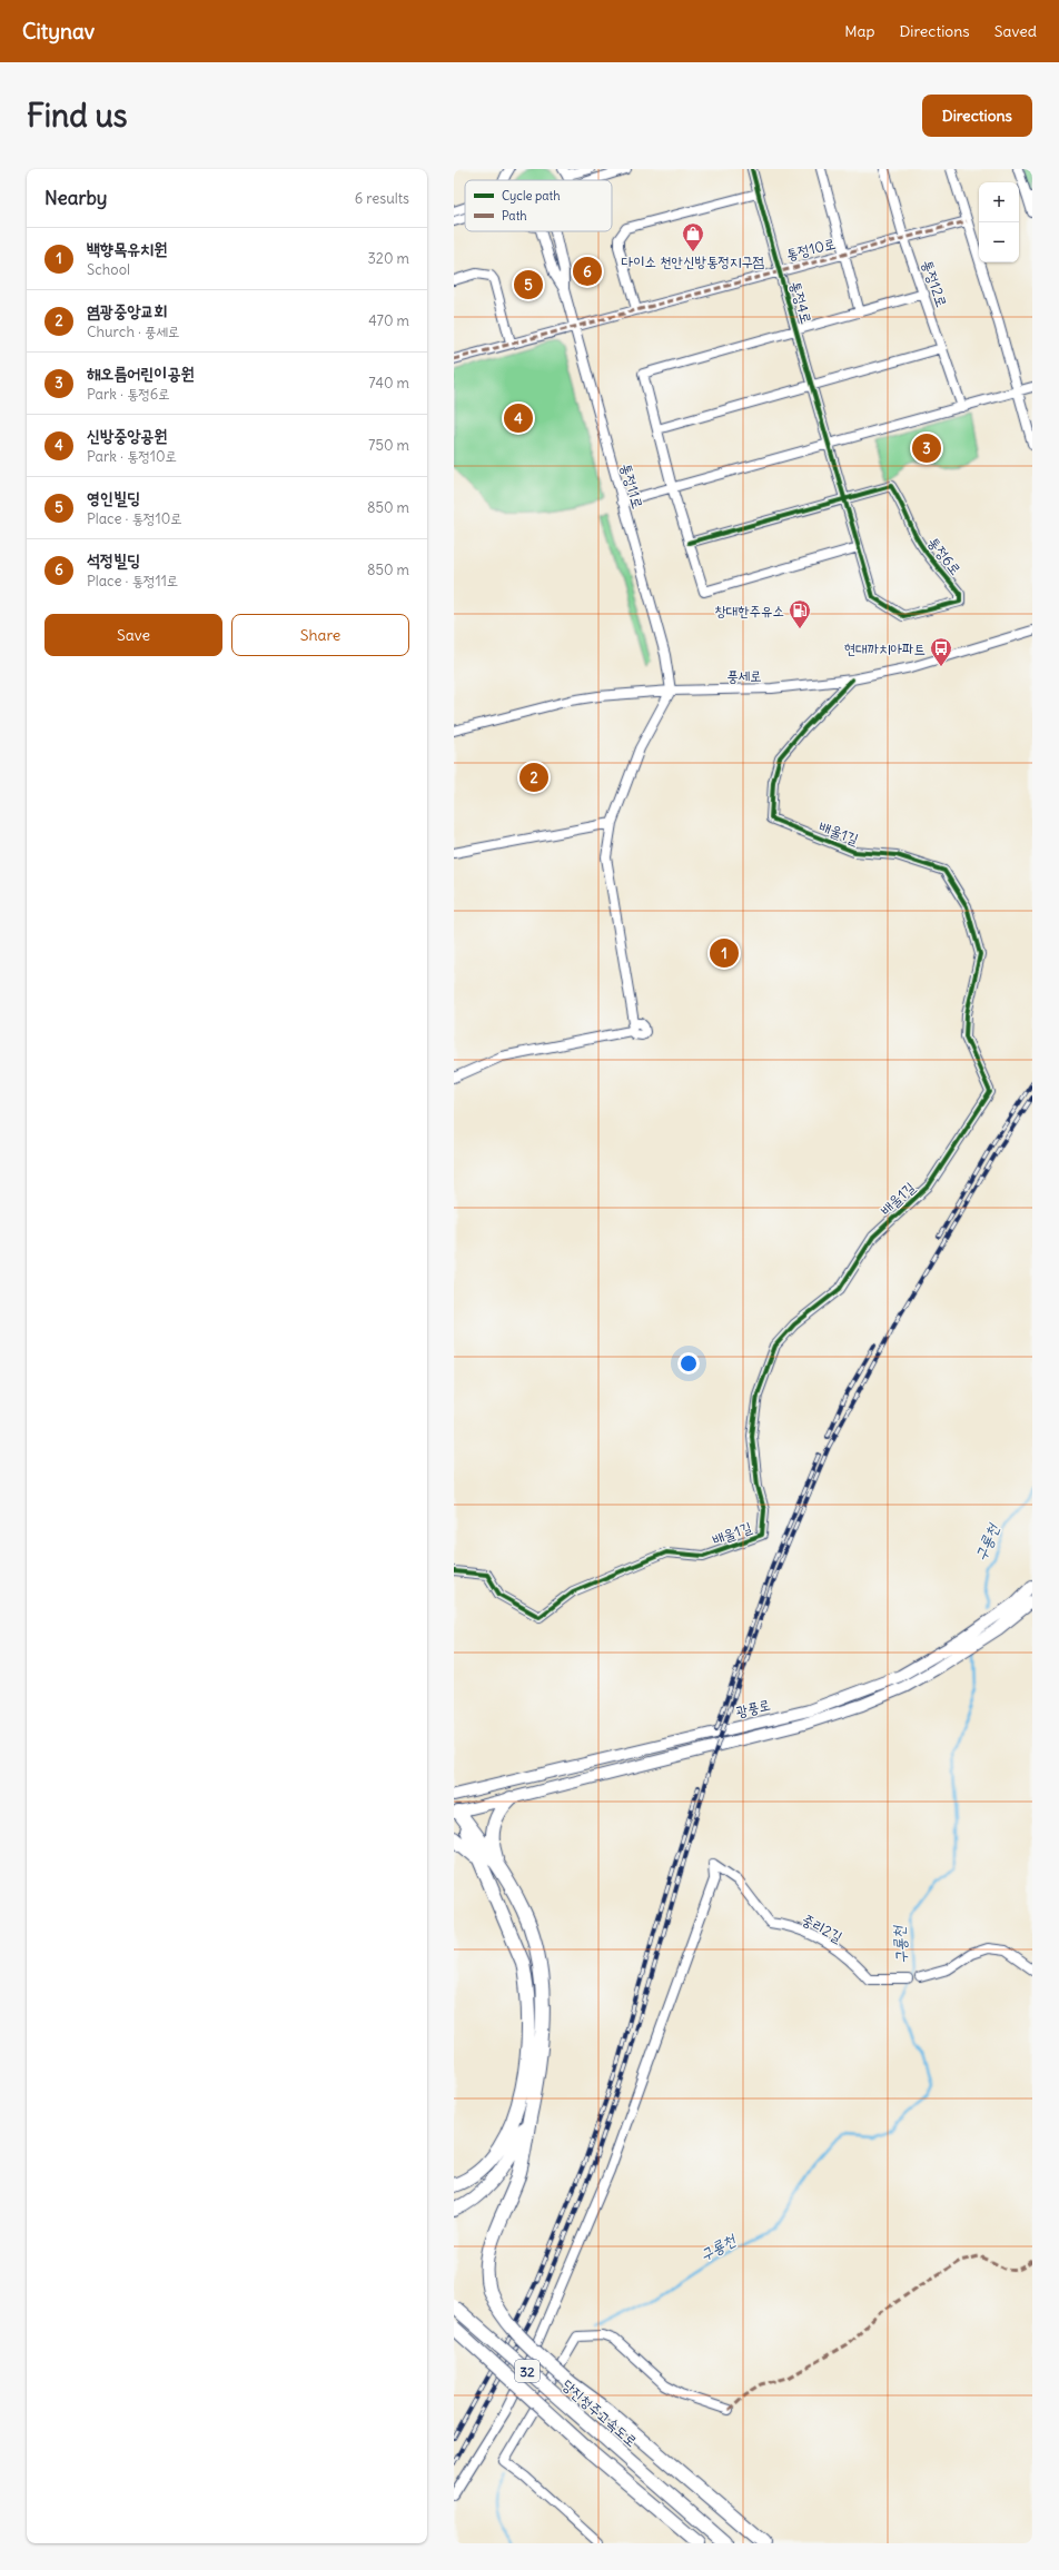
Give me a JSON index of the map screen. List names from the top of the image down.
{
  "streets": {
    "highway": ["32", "당진청주고속도로"],
    "main road": ["광풍로"],
    "street": [
      "통정10로",
      "통정12로",
      "통정4로",
      "통정11로",
      "통정6로",
      "풍세로",
      "배울1길",
      "중리2길"
    ]
  },
  "crossings": [
    ["통정10로", "통정12로"],
    ["통정10로", "통정4로"],
    ["통정10로", "통정11로"],
    ["통정12로", "통정4로"],
    ["통정4로", "통정6로"],
    ["통정11로", "풍세로"],
    ["풍세로", "배울1길"]
  ],
  "water": ["구룡천"],
  "places": {
    "shop": ["다이소 천안신방통정지구점"],
    "fuel station": ["창대한주유소"],
    "bus stop": ["현대까치아파트"]
  },
  "legend": ["Cycle path", "Path"],
  "page": {
    "header": "Citynav",
    "nav": ["Map", "Directions", "Saved"],
    "buttons": [
      "Directions",
      ["Save", "Share"]
    ],
    "title": "Find us",
    "heading": ["Nearby", "6 results"],
    "map_buttons": ["+", "−"],
    "list": [
      {
        "mark": "1",
        "name": "백향목유치원",
        "note": "School",
        "value": "320 m"
      },
      {
        "mark": "2",
        "name": "염광중앙교회",
        "note": "Church · 풍세로",
        "value": "470 m"
      },
      {
        "mark": "3",
        "name": "해오름어린이공원",
        "note": "Park · 통정6로",
        "value": "740 m"
      },
      {
        "mark": "4",
        "name": "신방중앙공원",
        "note": "Park · 통정10로",
        "value": "750 m"
      },
      {
        "mark": "5",
        "name": "영인빌딩",
        "note": "Place · 통정10로",
        "value": "850 m"
      },
      {
        "mark": "6",
        "name": "석정빌딩",
        "note": "Place · 통정11로",
        "value": "850 m"
      }
    ],
    "pins": [
      "6",
      "5",
      "4",
      "3",
      "2",
      "1"
    ]
  }
}
